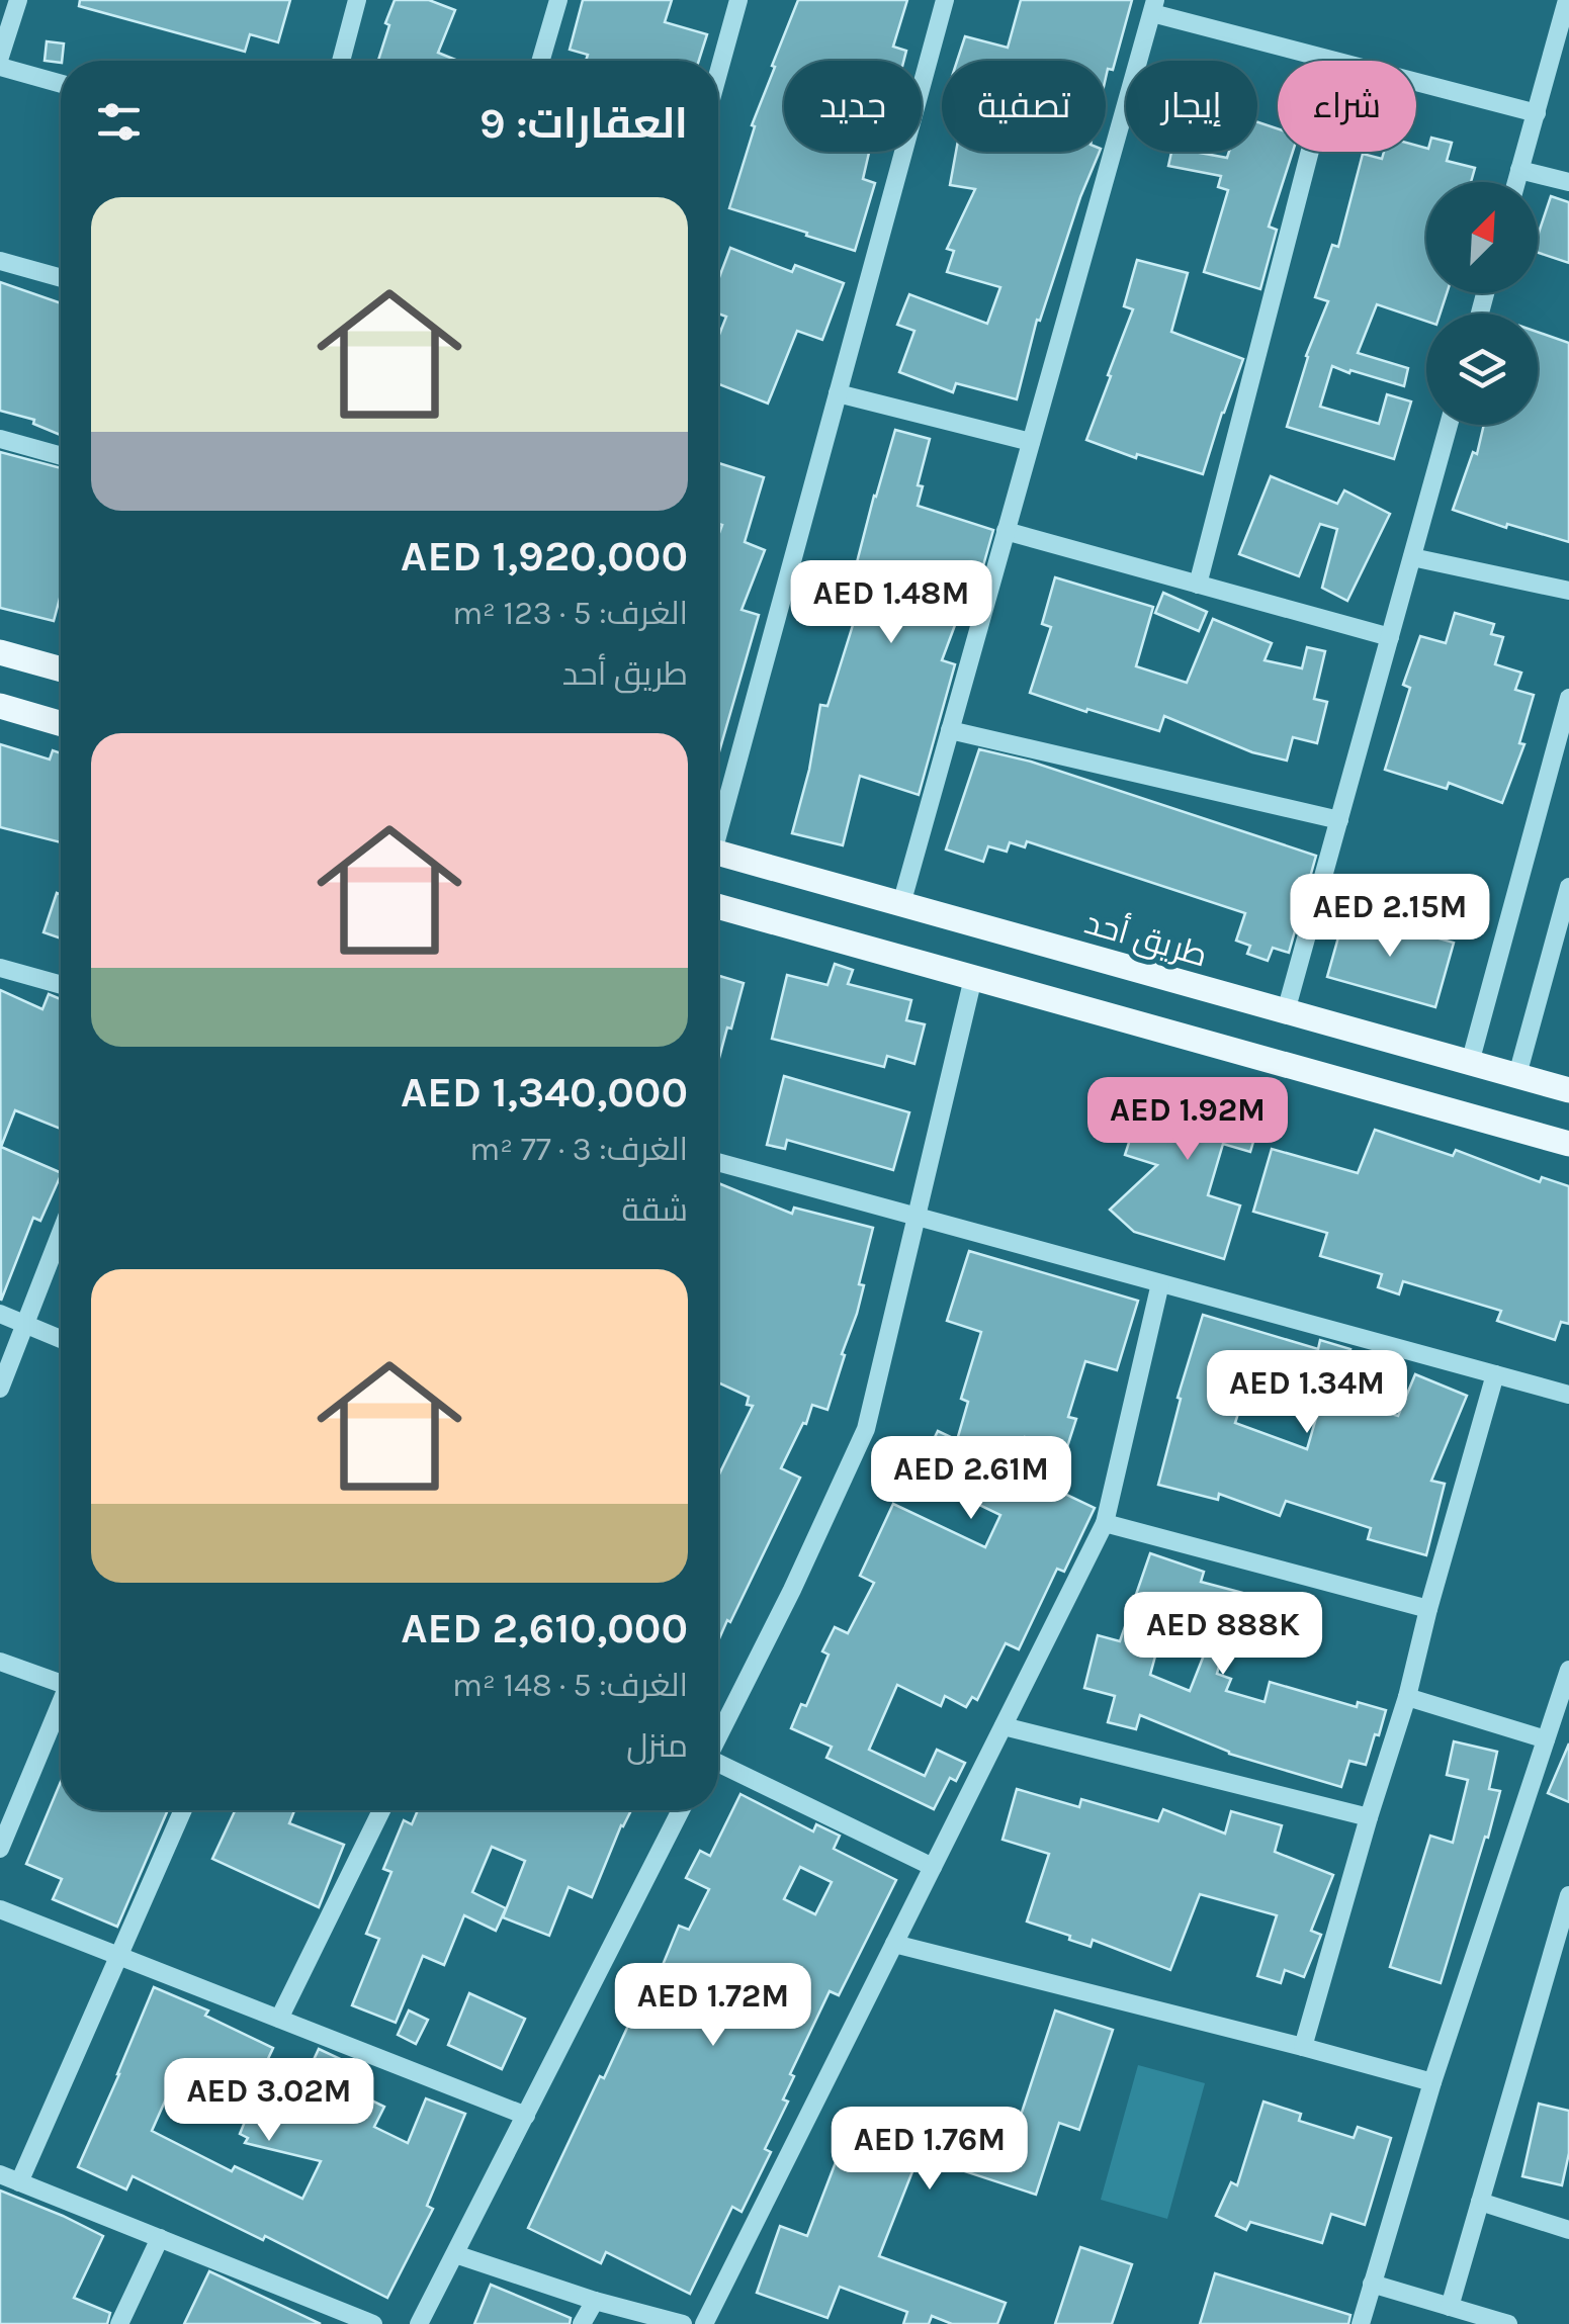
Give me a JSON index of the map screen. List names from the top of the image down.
{
  "streets": {
    "main road": ["طريق أحد"]
  },
  "north": "top right",
  "page": {
    "chip": [
      "شراء",
      "إيجار",
      "تصفية",
      "جديد"
    ],
    "heading": "العقارات: 9",
    "list": [
      {
        "name": "AED 1,920,000",
        "note": "الغرف: 5 · 123 m² · طريق أحد"
      },
      {
        "name": "AED 1,340,000",
        "note": "الغرف: 3 · 77 m² · شقة"
      },
      {
        "name": "AED 2,610,000",
        "note": "الغرف: 5 · 148 m² · منزل"
      }
    ],
    "price": [
      "AED 1.48M",
      "AED 2.15M",
      "AED 1.92M",
      "AED 1.34M",
      "AED 2.61M",
      "AED 888K",
      "AED 1.72M",
      "AED 3.02M",
      "AED 1.76M"
    ]
  }
}
